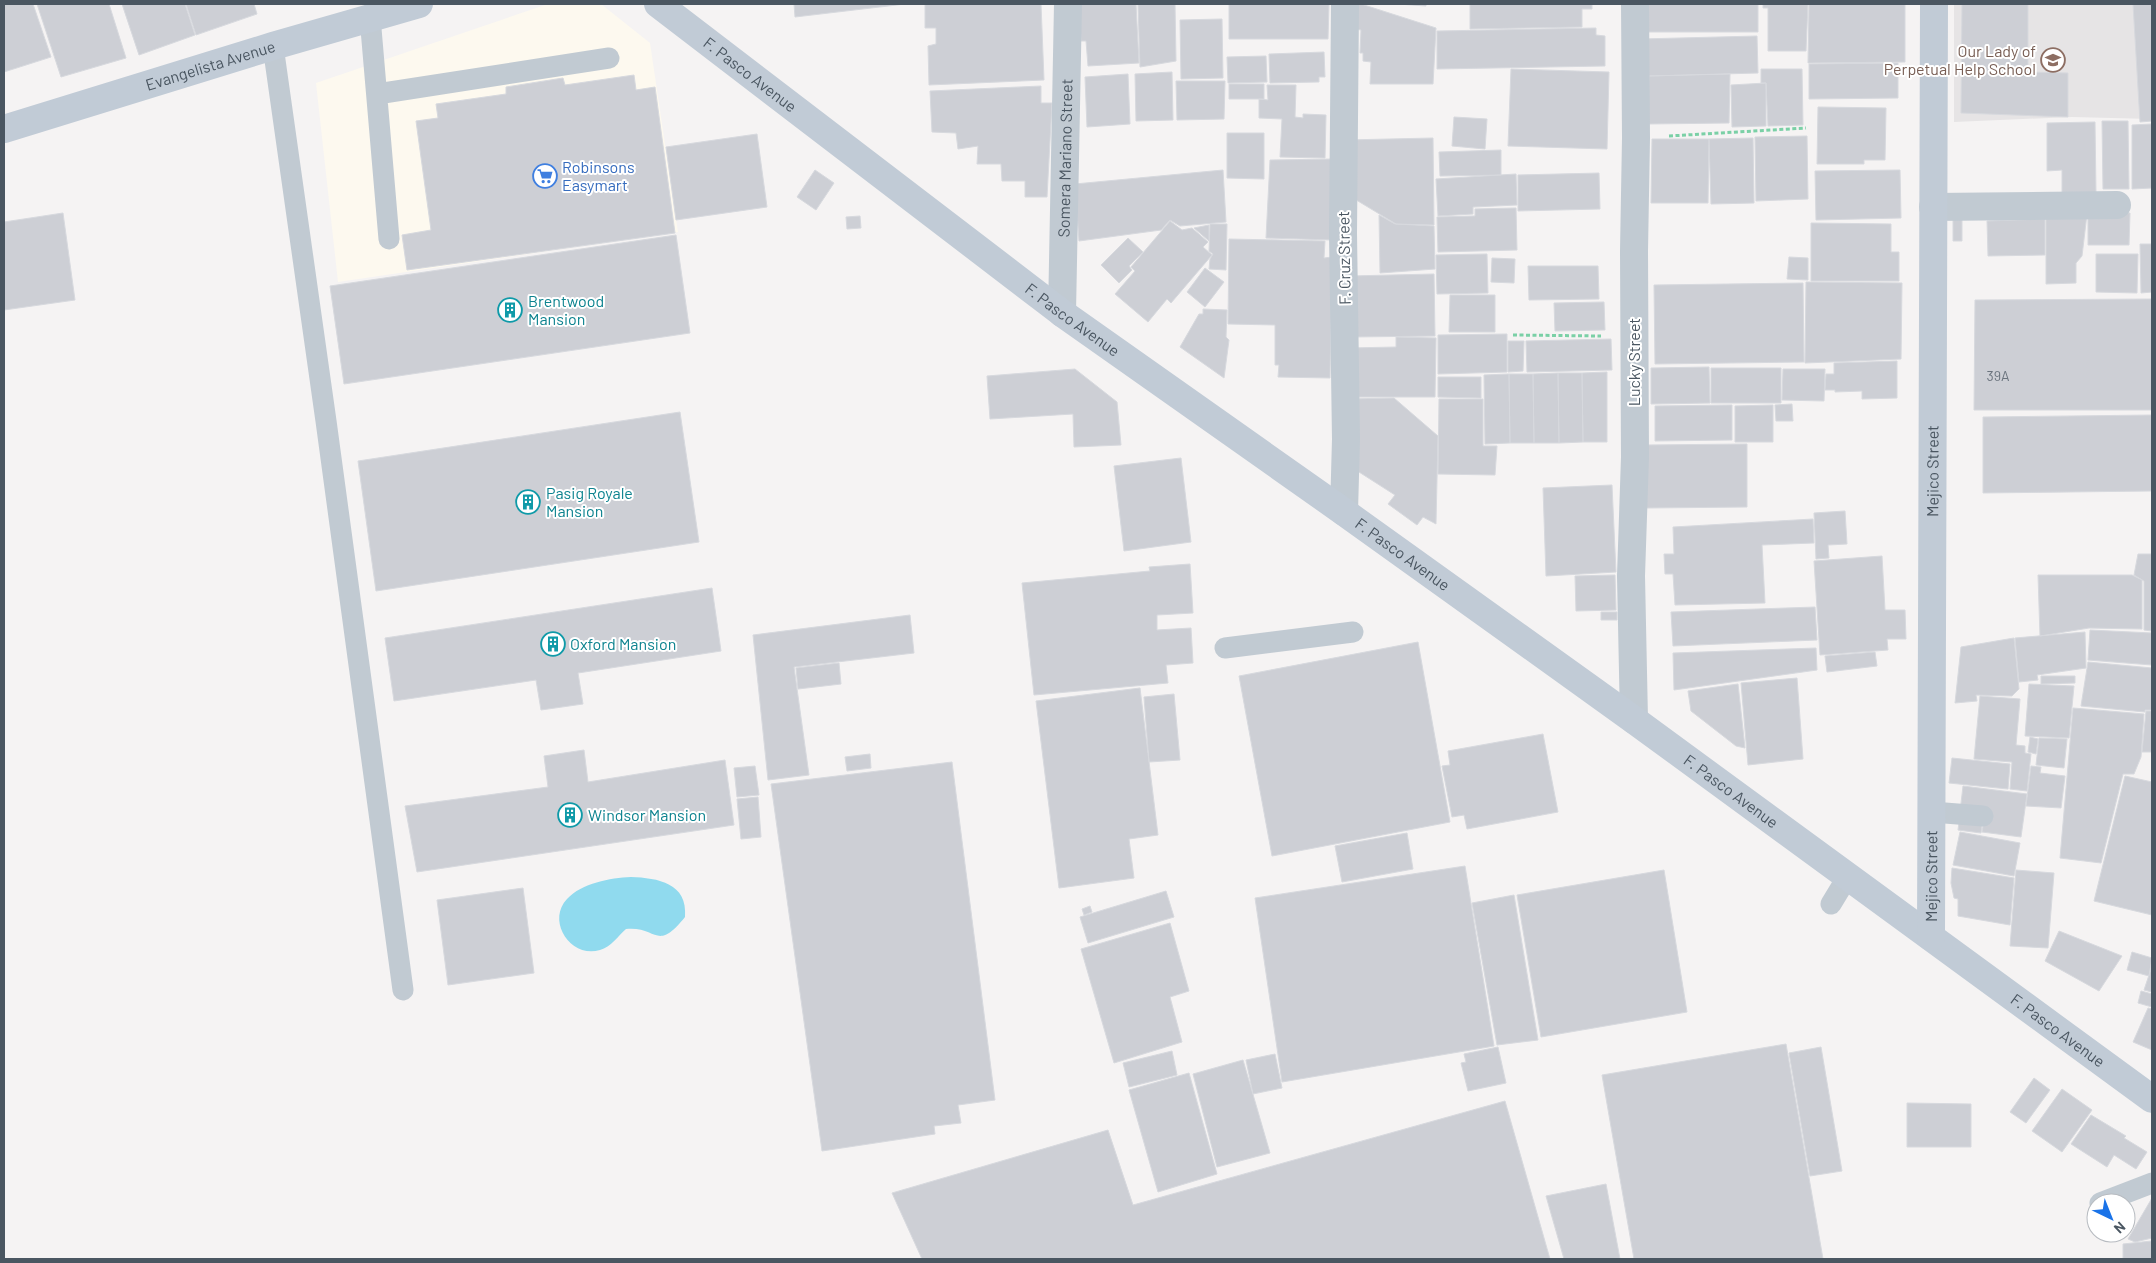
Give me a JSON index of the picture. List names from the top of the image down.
{
  "streets": {
    "street": [
      "Evangelista Avenue",
      "F. Pasco Avenue",
      "Somera Mariano Street",
      "F. Cruz Street",
      "Lucky Street",
      "Mejico Street"
    ]
  },
  "crossings": [
    ["F. Pasco Avenue", "Somera Mariano Street"],
    ["F. Pasco Avenue", "F. Cruz Street"],
    ["F. Pasco Avenue", "Lucky Street"],
    ["F. Pasco Avenue", "Mejico Street"]
  ],
  "places": {
    "school or university": ["Our Lady of Perpetual Help School"],
    "supermarket": ["Robinsons Easymart"],
    "building": [
      "Brentwood Mansion",
      "Pasig Royale Mansion",
      "Oxford Mansion",
      "Windsor Mansion"
    ]
  },
  "house_numbers": ["39A"],
  "north": "bottom right"
}
